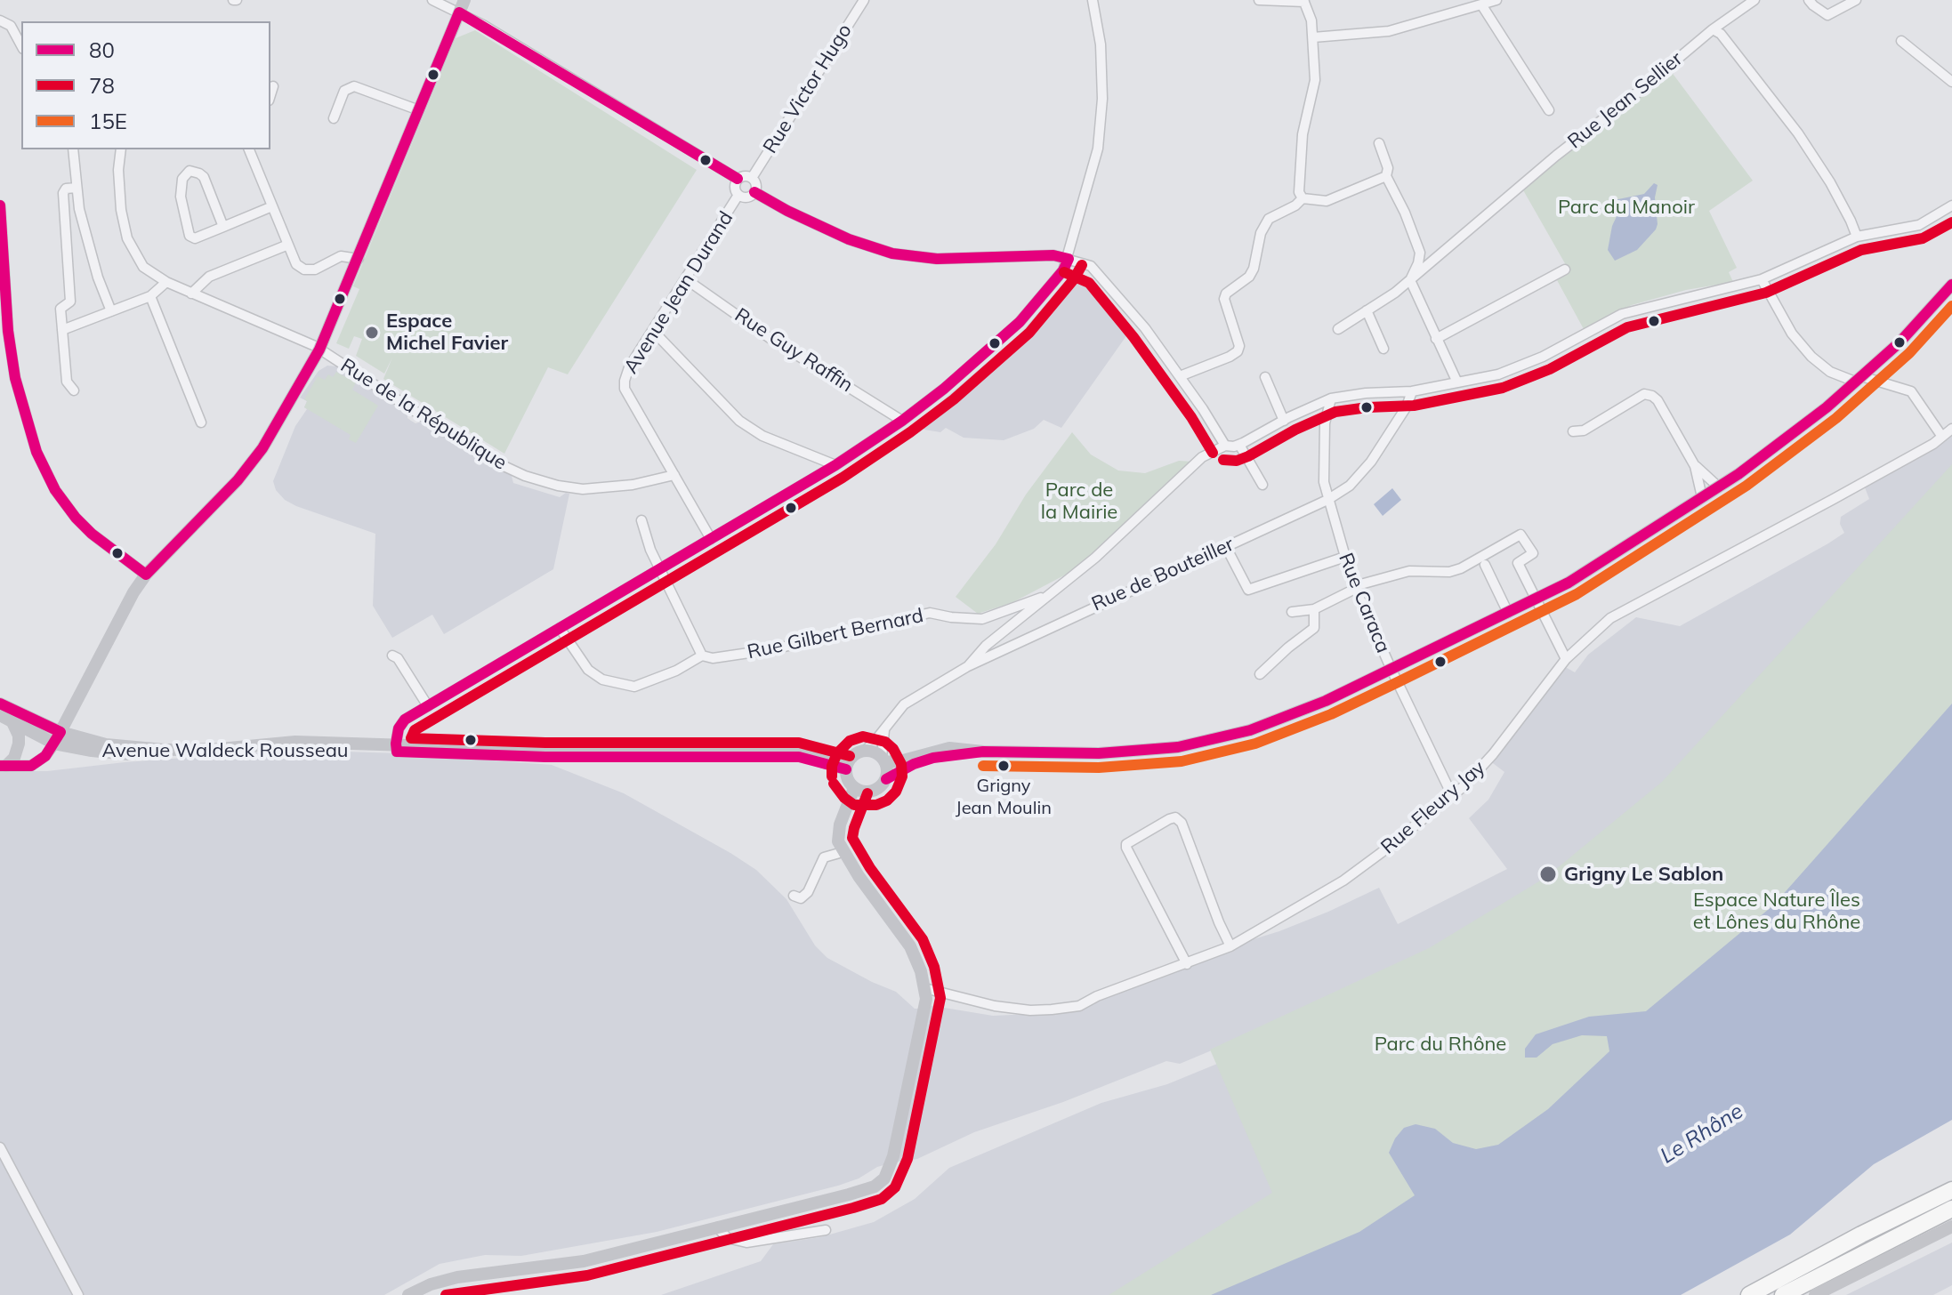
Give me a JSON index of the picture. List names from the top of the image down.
{
  "streets": {
    "main road": ["Avenue Waldeck Rousseau"],
    "street": [
      "Rue Victor Hugo",
      "Rue Jean Sellier",
      "Avenue Jean Durand",
      "Rue Guy Raffin",
      "Rue de la République",
      "Rue de Bouteiller",
      "Rue Caraca",
      "Rue Gilbert Bernard",
      "Rue Fleury Jay"
    ]
  },
  "crossings": [
    ["Rue Victor Hugo", "Avenue Jean Durand"],
    ["Avenue Jean Durand", "Rue Guy Raffin"],
    ["Avenue Jean Durand", "Rue de la République"],
    ["Rue de Bouteiller", "Rue Caraca"],
    ["Rue de Bouteiller", "Avenue Waldeck Rousseau"],
    ["Rue Caraca", "Rue Fleury Jay"]
  ],
  "water": ["Le Rhône"],
  "parks": [
    "Parc du Manoir",
    "Parc de la Mairie",
    "Espace Nature Îles et Lônes du Rhône",
    "Parc du Rhône"
  ],
  "places": ["Espace Michel Favier", "Grigny Jean Moulin", "Grigny Le Sablon"],
  "lines": ["transit line 80", "transit line 78", "transit line 15E"],
  "legend": ["80", "78", "15E"]
}
